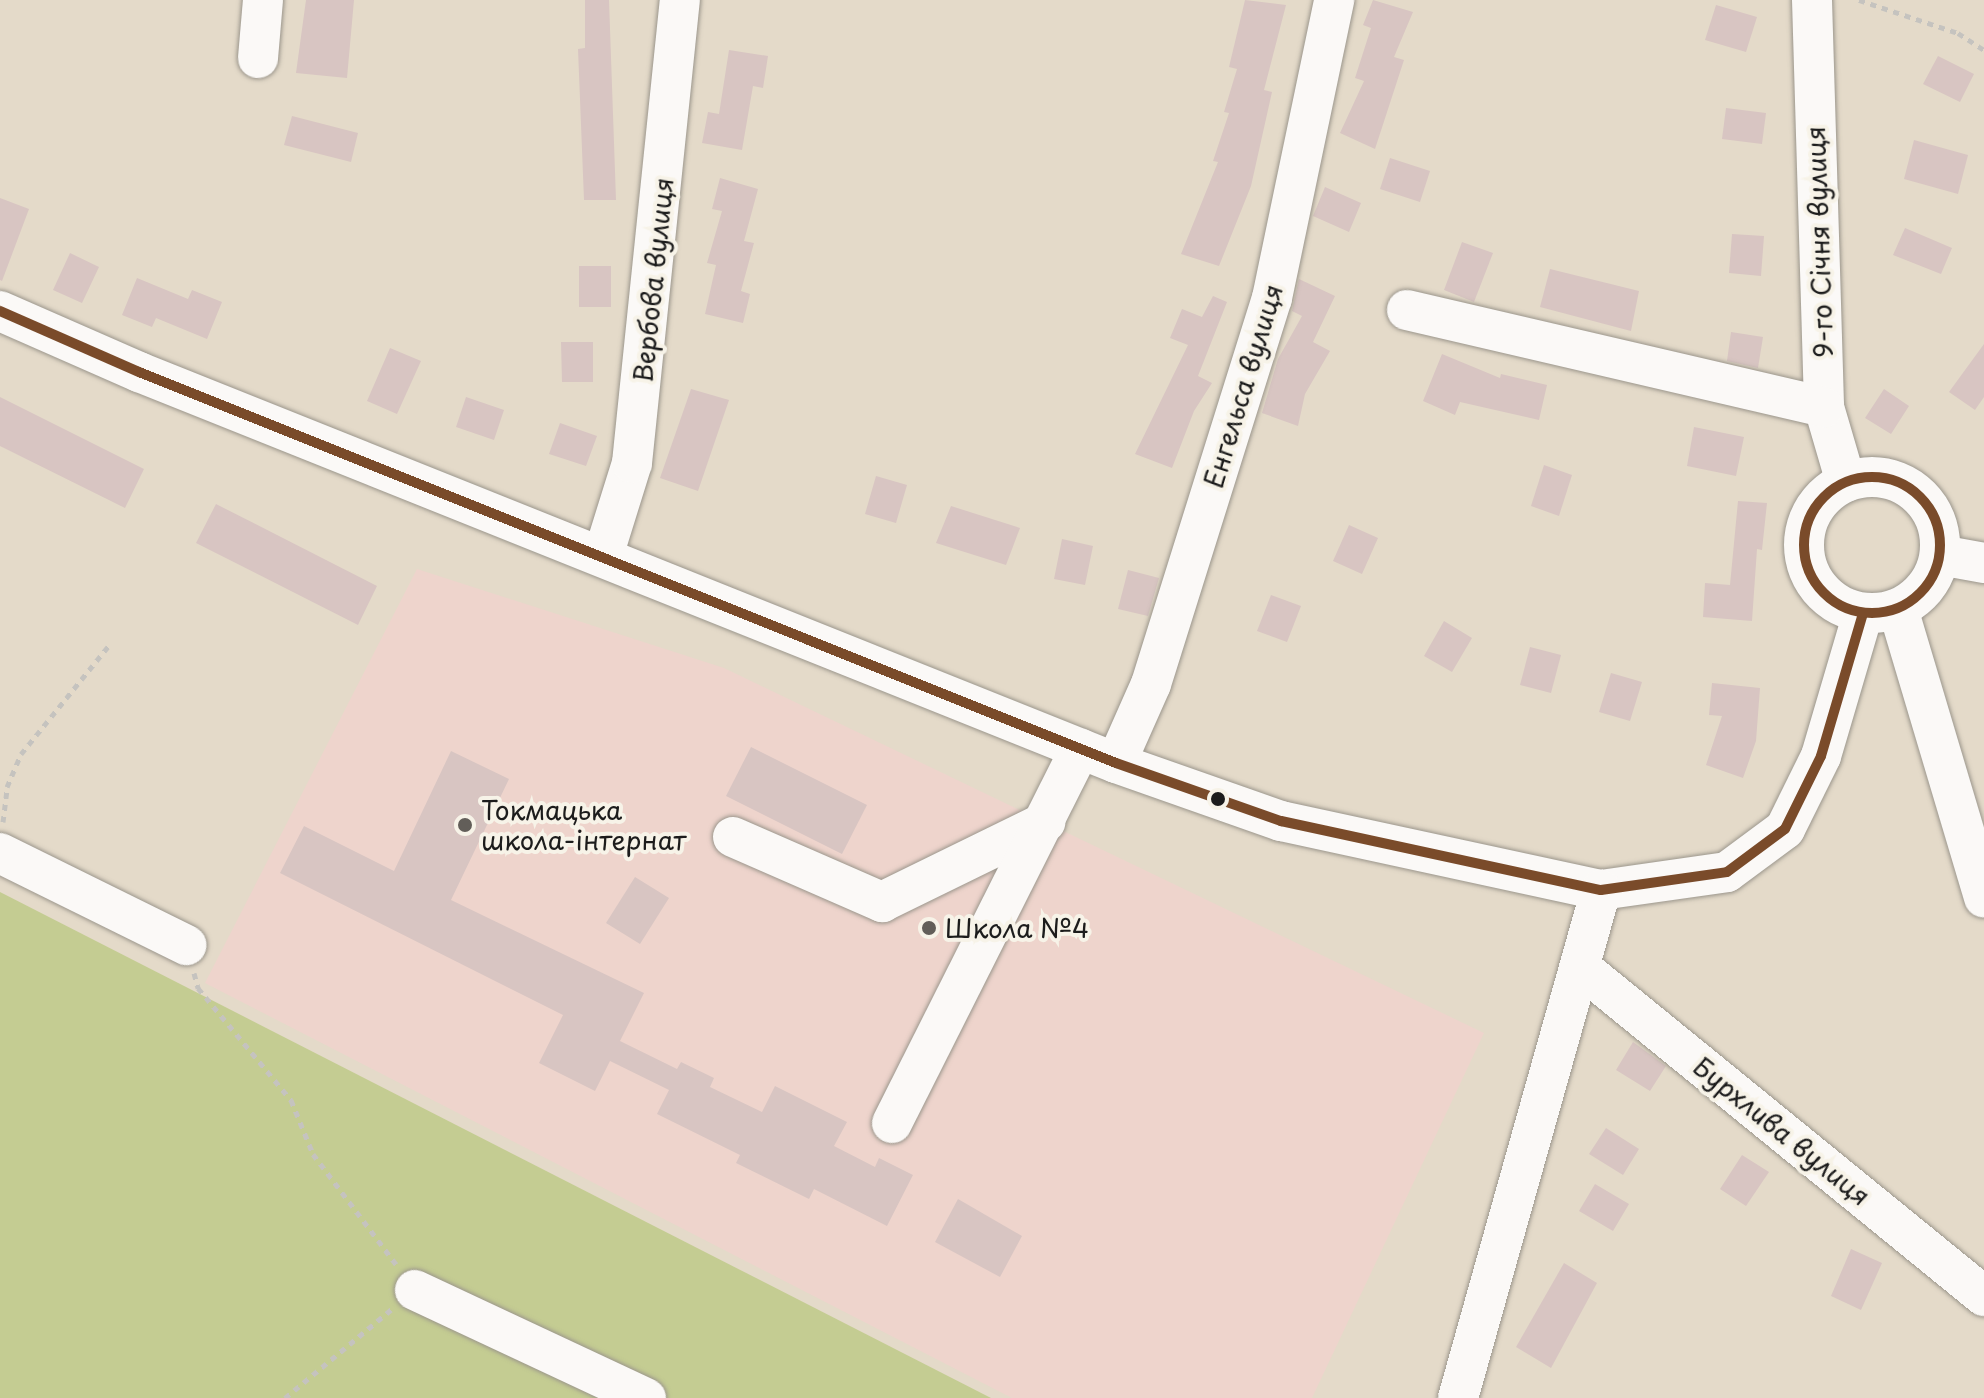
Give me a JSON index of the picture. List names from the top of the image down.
{
  "streets": {
    "street": [
      "9-го Січня вулиця",
      "Вербова вулиця",
      "Енгельса вулиця",
      "Бурхлива вулиця"
    ]
  },
  "places": ["Токмацька школа-інтернат", "Школа №4"]
}
